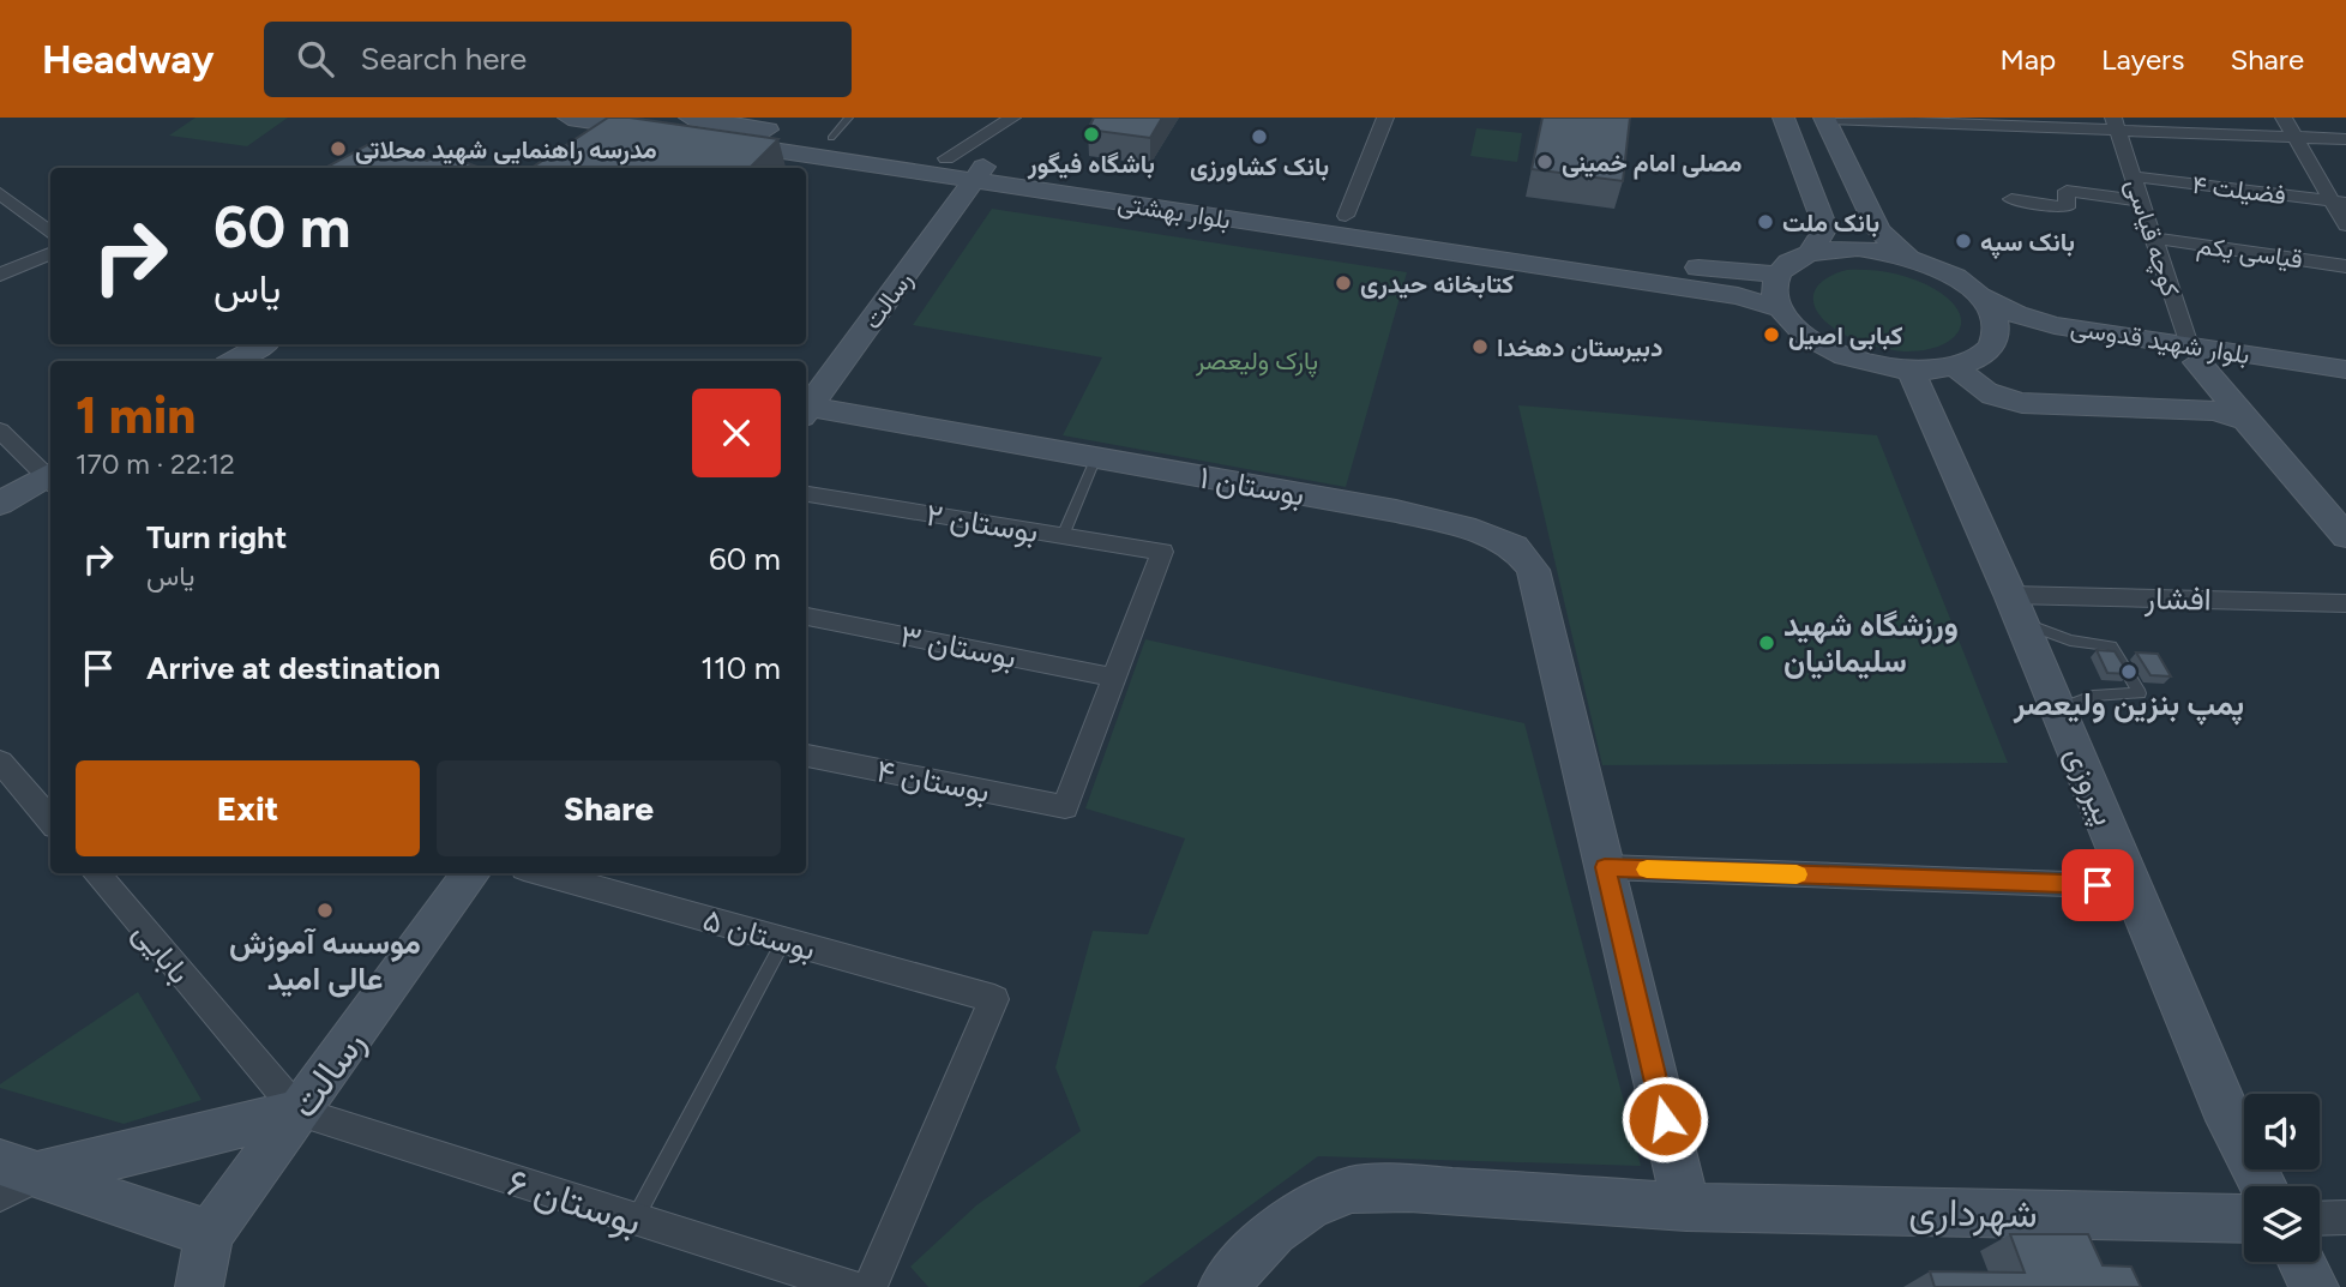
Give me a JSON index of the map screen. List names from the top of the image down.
{
  "streets": {
    "main road": [
      "بلوار بهشتی",
      "رسالت",
      "بلوار شهید قدوسی",
      "بوستان ۱",
      "پیروزی",
      "شهرداری"
    ],
    "street": [
      "فضیلت ۴",
      "کوچه قیاسی",
      "قیاسی یکم",
      "بوستان ۲",
      "افشار",
      "بوستان ۳",
      "بوستان ۴",
      "بوستان ۵",
      "بابایی",
      "بوستان ۶"
    ]
  },
  "crossings": [
    ["فضیلت ۴", "کوچه قیاسی"],
    ["بلوار بهشتی", "رسالت"],
    ["کوچه قیاسی", "قیاسی یکم"],
    ["کوچه قیاسی", "بلوار شهید قدوسی"],
    ["رسالت", "بوستان ۱"],
    ["رسالت", "بابایی"],
    ["رسالت", "بوستان ۶"],
    ["بوستان ۲", "بوستان ۳"],
    ["بوستان ۲", "بوستان ۴"],
    ["افشار", "پیروزی"],
    ["بوستان ۳", "بوستان ۴"],
    ["بابایی", "بوستان ۶"]
  ],
  "parks": ["پارک ولیعصر"],
  "places": [
    "باشگاه فیگور",
    "بانک کشاورزی",
    "مدرسه راهنمایی شهید محلاتی",
    "مصلی امام خمینی",
    "بانک ملت",
    "بانک سپه",
    "کتابخانه حیدری",
    "کبابی اصیل",
    "دبیرستان دهخدا",
    "ورزشگاه شهید سلیمانیان",
    "پمپ بنزین ولیعصر",
    "موسسه آموزش عالی امید"
  ],
  "page": {
    "header": "Headway",
    "search": "Search here",
    "nav": ["Map", "Layers", "Share"],
    "turn": ["60 m", "یاس"],
    "heading": ["1 min", "170 m · 22:12"],
    "list": [
      {
        "name": "Turn right",
        "note": "یاس",
        "value": "60 m"
      },
      {
        "name": "Arrive at destination",
        "value": "110 m"
      }
    ],
    "buttons": ["Exit", "Share"]
  }
}
